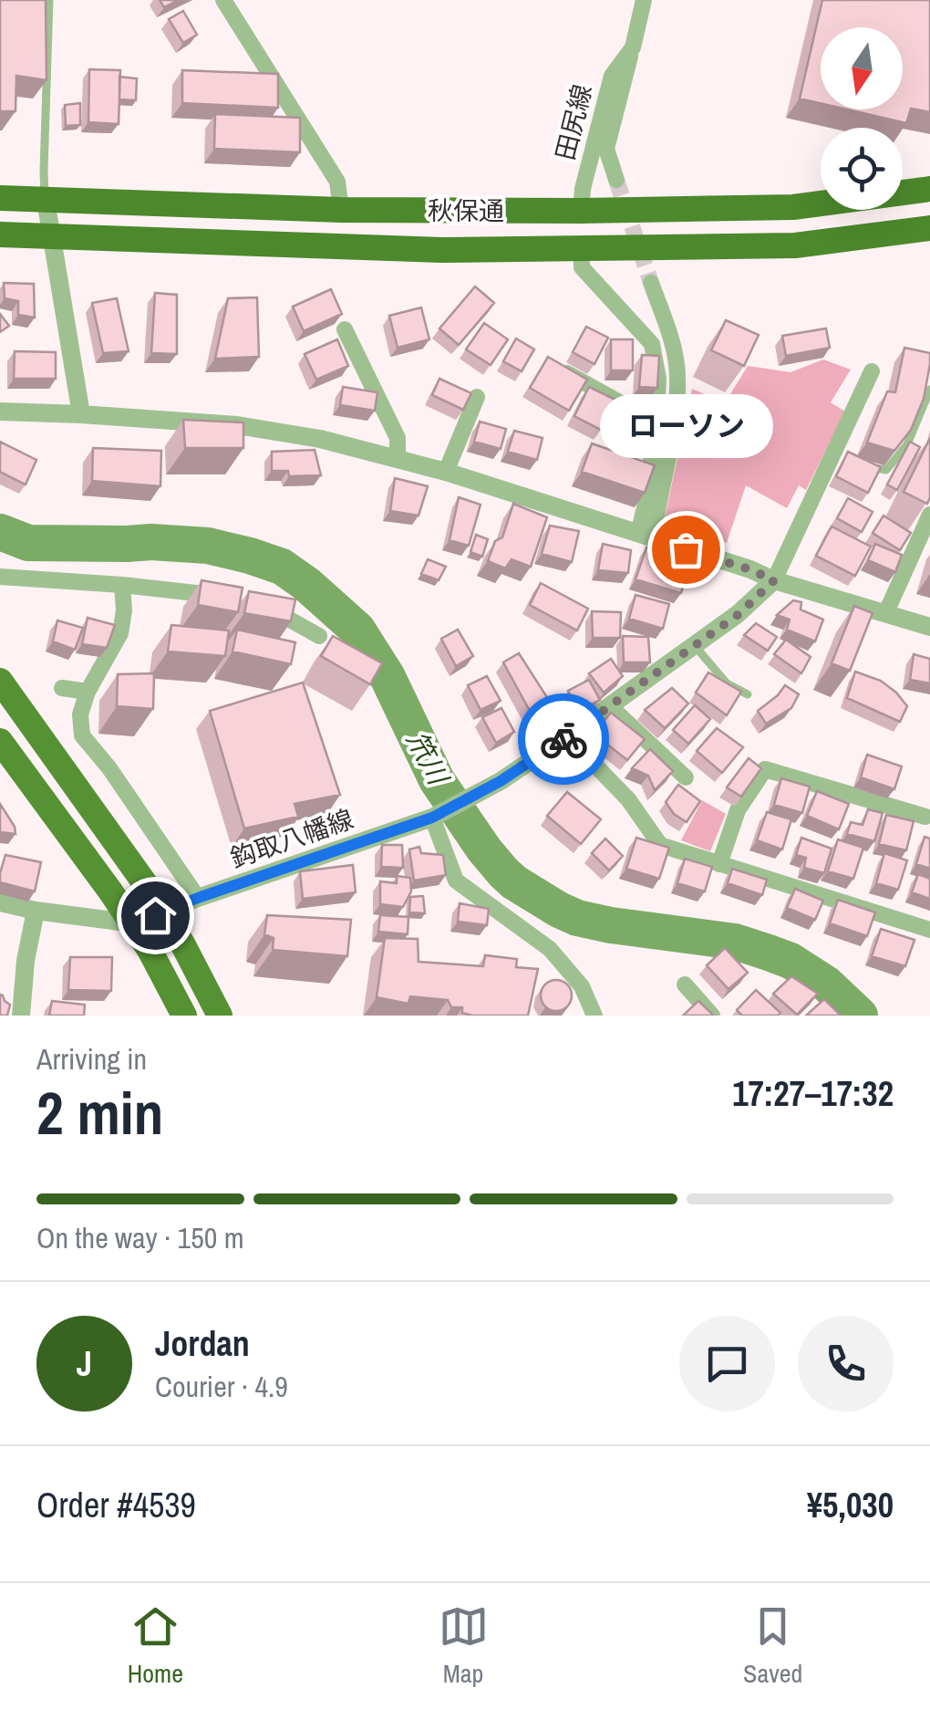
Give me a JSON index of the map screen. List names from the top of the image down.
{
  "streets": {
    "highway": ["秋保通"],
    "street": ["田尻線", "鈎取八幡線"]
  },
  "crossings": [
    ["田尻線", "秋保通"]
  ],
  "water": ["笊川"],
  "places": ["ローソン"],
  "north": "bottom",
  "page": {
    "bubble": "ローソン",
    "heading": ["2 min", "Arriving in", "17:27–17:32"],
    "panel": [
      "Jordan",
      "Courier · 4.9",
      "Order #4539",
      "¥5,030"
    ],
    "bar": "On the way · 150 m",
    "round": "J",
    "tabs": ["Home", "Map", "Saved"]
  }
}
